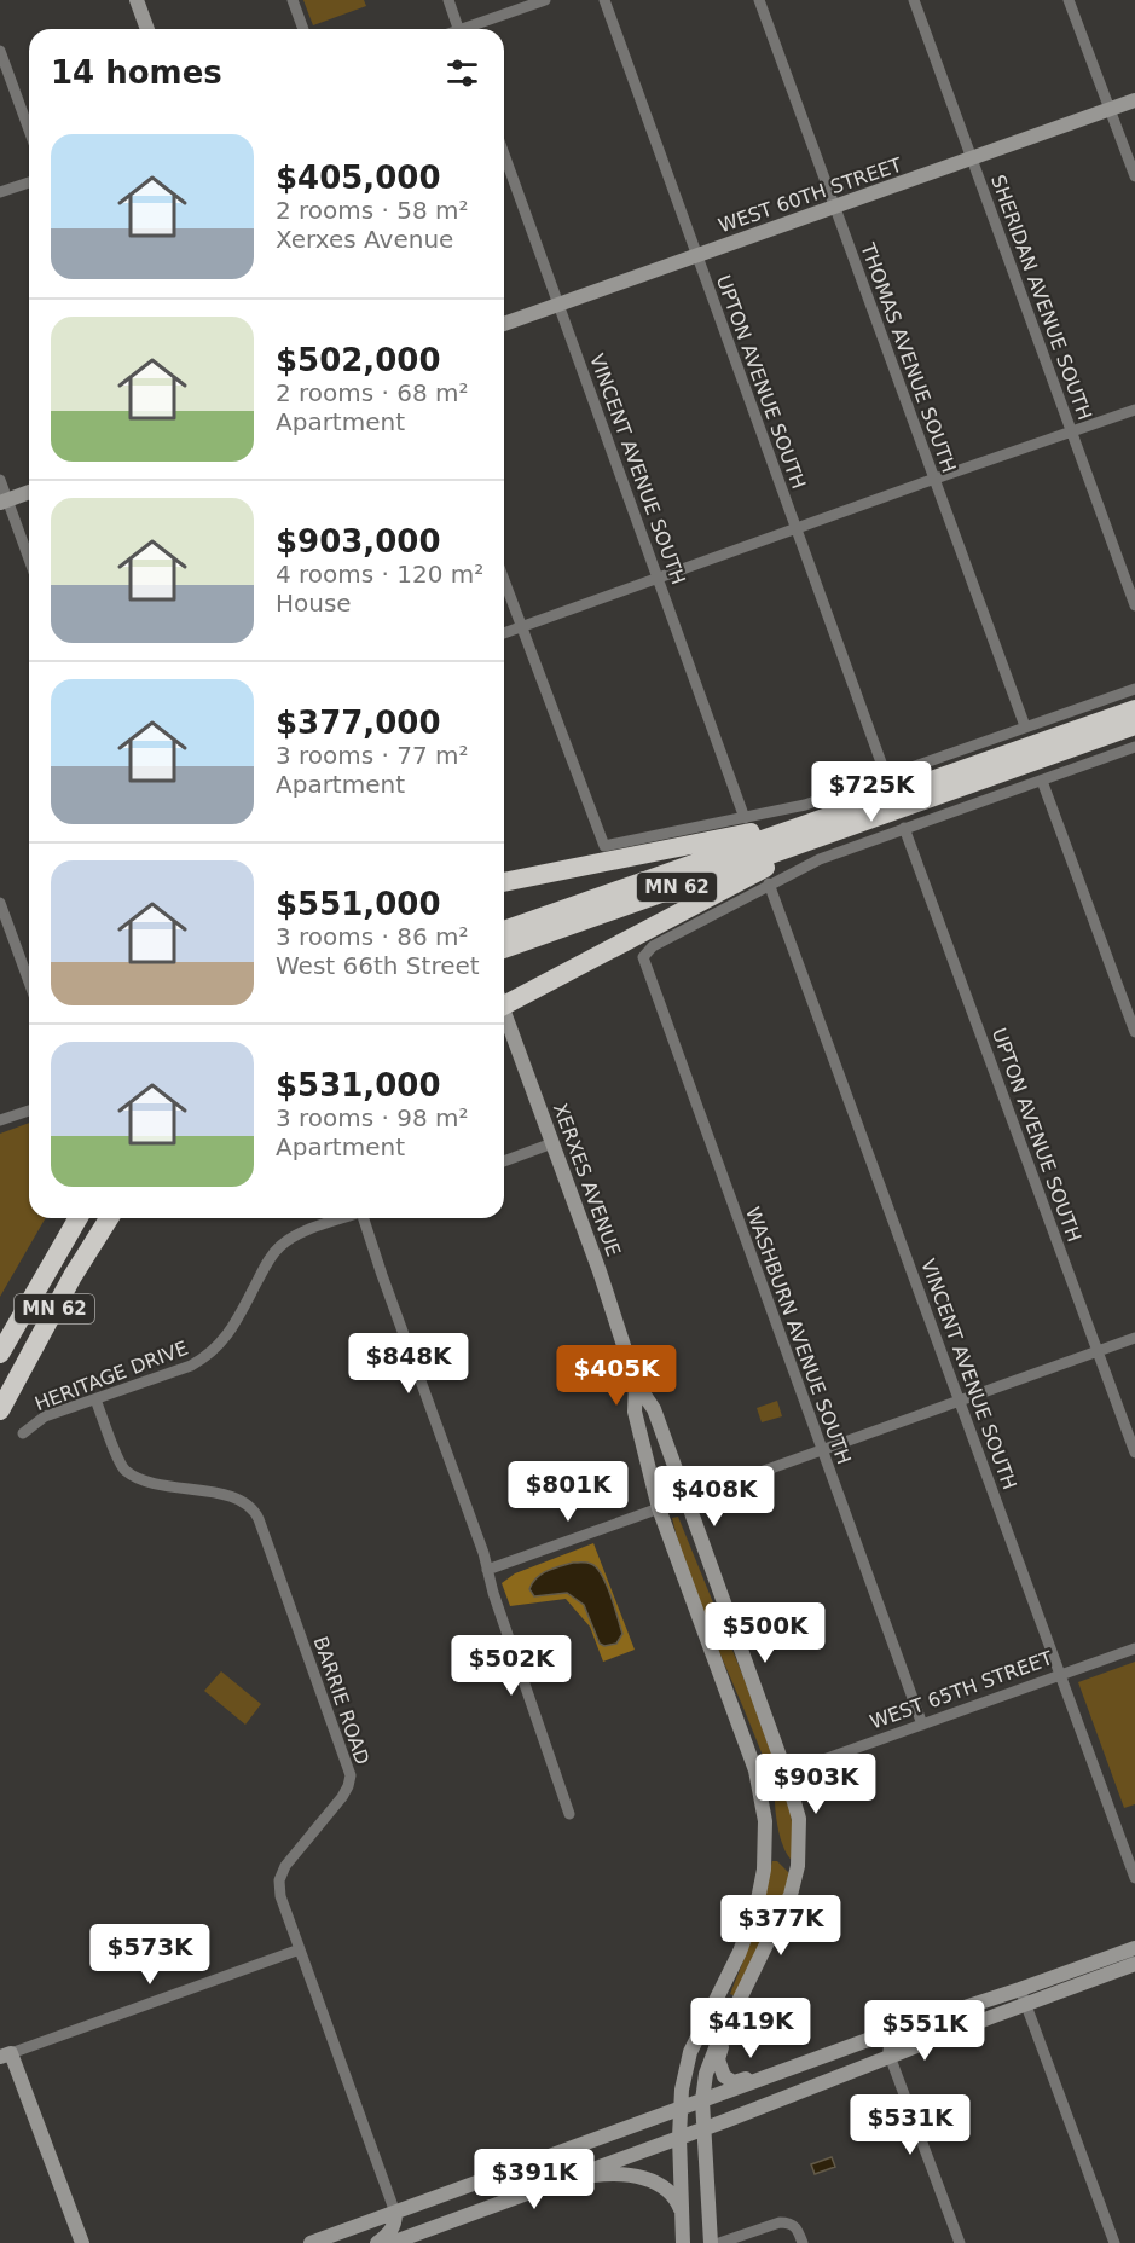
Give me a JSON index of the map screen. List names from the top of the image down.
{
  "streets": {
    "highway": ["MN 62"],
    "street": [
      "WEST 60TH STREET",
      "SHERIDAN AVENUE SOUTH",
      "THOMAS AVENUE SOUTH",
      "UPTON AVENUE SOUTH",
      "VINCENT AVENUE SOUTH",
      "XERXES AVENUE",
      "WASHBURN AVENUE SOUTH",
      "HERITAGE DRIVE",
      "WEST 65TH STREET",
      "BARRIE ROAD"
    ]
  },
  "crossings": [
    ["WEST 60TH STREET", "SHERIDAN AVENUE SOUTH"],
    ["WEST 60TH STREET", "THOMAS AVENUE SOUTH"],
    ["WEST 60TH STREET", "UPTON AVENUE SOUTH"],
    ["WEST 60TH STREET", "VINCENT AVENUE SOUTH"],
    ["VINCENT AVENUE SOUTH", "WASHBURN AVENUE SOUTH"],
    ["VINCENT AVENUE SOUTH", "WEST 65TH STREET"],
    ["XERXES AVENUE", "WEST 65TH STREET"],
    ["WASHBURN AVENUE SOUTH", "WEST 65TH STREET"],
    ["HERITAGE DRIVE", "BARRIE ROAD"]
  ],
  "page": {
    "heading": "14 homes",
    "list": [
      {
        "name": "$405,000",
        "note": "2 rooms · 58 m² · Xerxes Avenue"
      },
      {
        "name": "$502,000",
        "note": "2 rooms · 68 m² · Apartment"
      },
      {
        "name": "$903,000",
        "note": "4 rooms · 120 m² · House"
      },
      {
        "name": "$377,000",
        "note": "3 rooms · 77 m² · Apartment"
      },
      {
        "name": "$551,000",
        "note": "3 rooms · 86 m² · West 66th Street"
      },
      {
        "name": "$531,000",
        "note": "3 rooms · 98 m² · Apartment"
      }
    ],
    "price": [
      "$725K",
      "$848K",
      "$405K",
      "$801K",
      "$408K",
      "$500K",
      "$502K",
      "$903K",
      "$377K",
      "$573K",
      "$419K",
      "$551K",
      "$531K",
      "$391K"
    ]
  }
}
